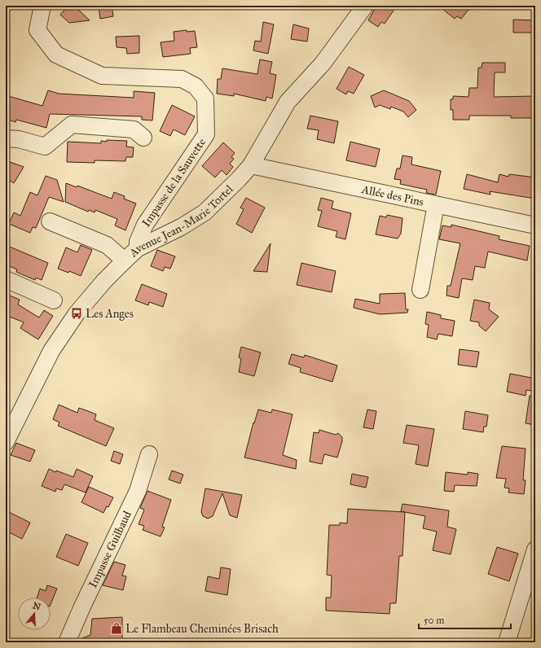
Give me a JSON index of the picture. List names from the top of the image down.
{
  "streets": {
    "street": [
      "Impasse de la Sauvette",
      "Allée des Pins",
      "Avenue Jean-Marie Tortel",
      "Impasse Guilbaud"
    ]
  },
  "crossings": [
    ["Impasse de la Sauvette", "Avenue Jean-Marie Tortel"],
    ["Allée des Pins", "Avenue Jean-Marie Tortel"]
  ],
  "places": {
    "bus stop": ["Les Anges"],
    "shop": ["Le Flambeau Cheminées Brisach"]
  },
  "scale_bar": "50 m",
  "north": "top"
}
